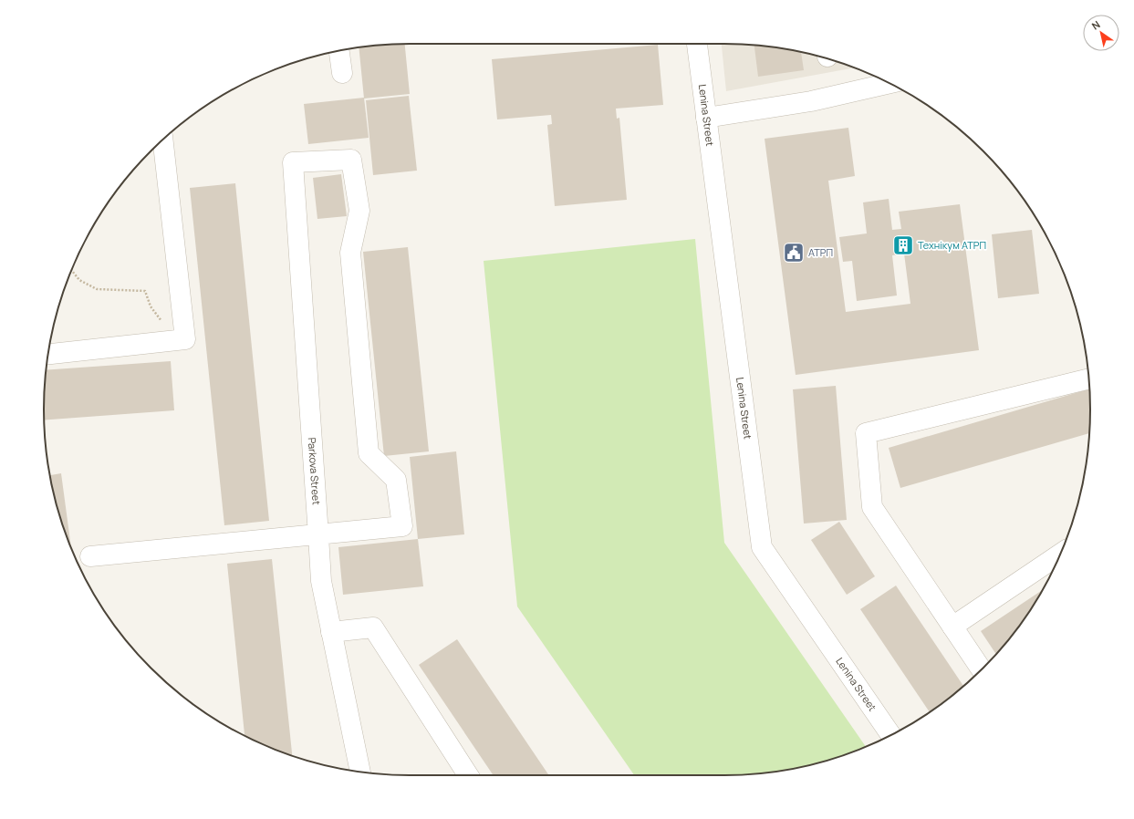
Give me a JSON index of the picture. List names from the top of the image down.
{
  "streets": {
    "street": ["Lenina Street", "Parkova Street"]
  },
  "places": {
    "building": ["Технікум АТРП"],
    "public building": ["АТРП"]
  },
  "north": "top left"
}
